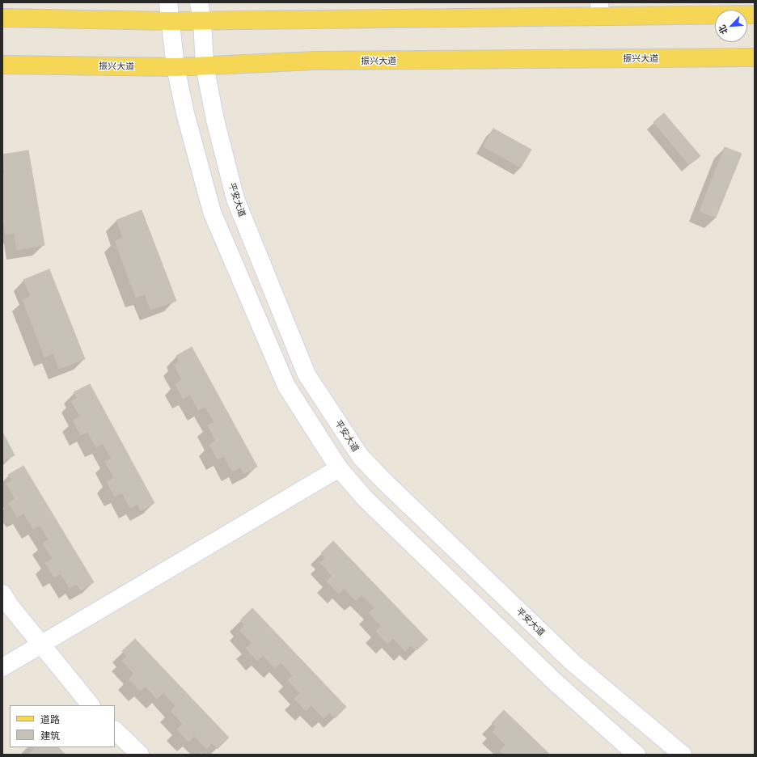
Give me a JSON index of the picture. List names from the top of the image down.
{
  "streets": {
    "main road": ["振兴大道", "平安大道"]
  },
  "crossings": [
    ["振兴大道", "平安大道"]
  ],
  "legend": ["道路", "建筑"],
  "north": "bottom left"
}
